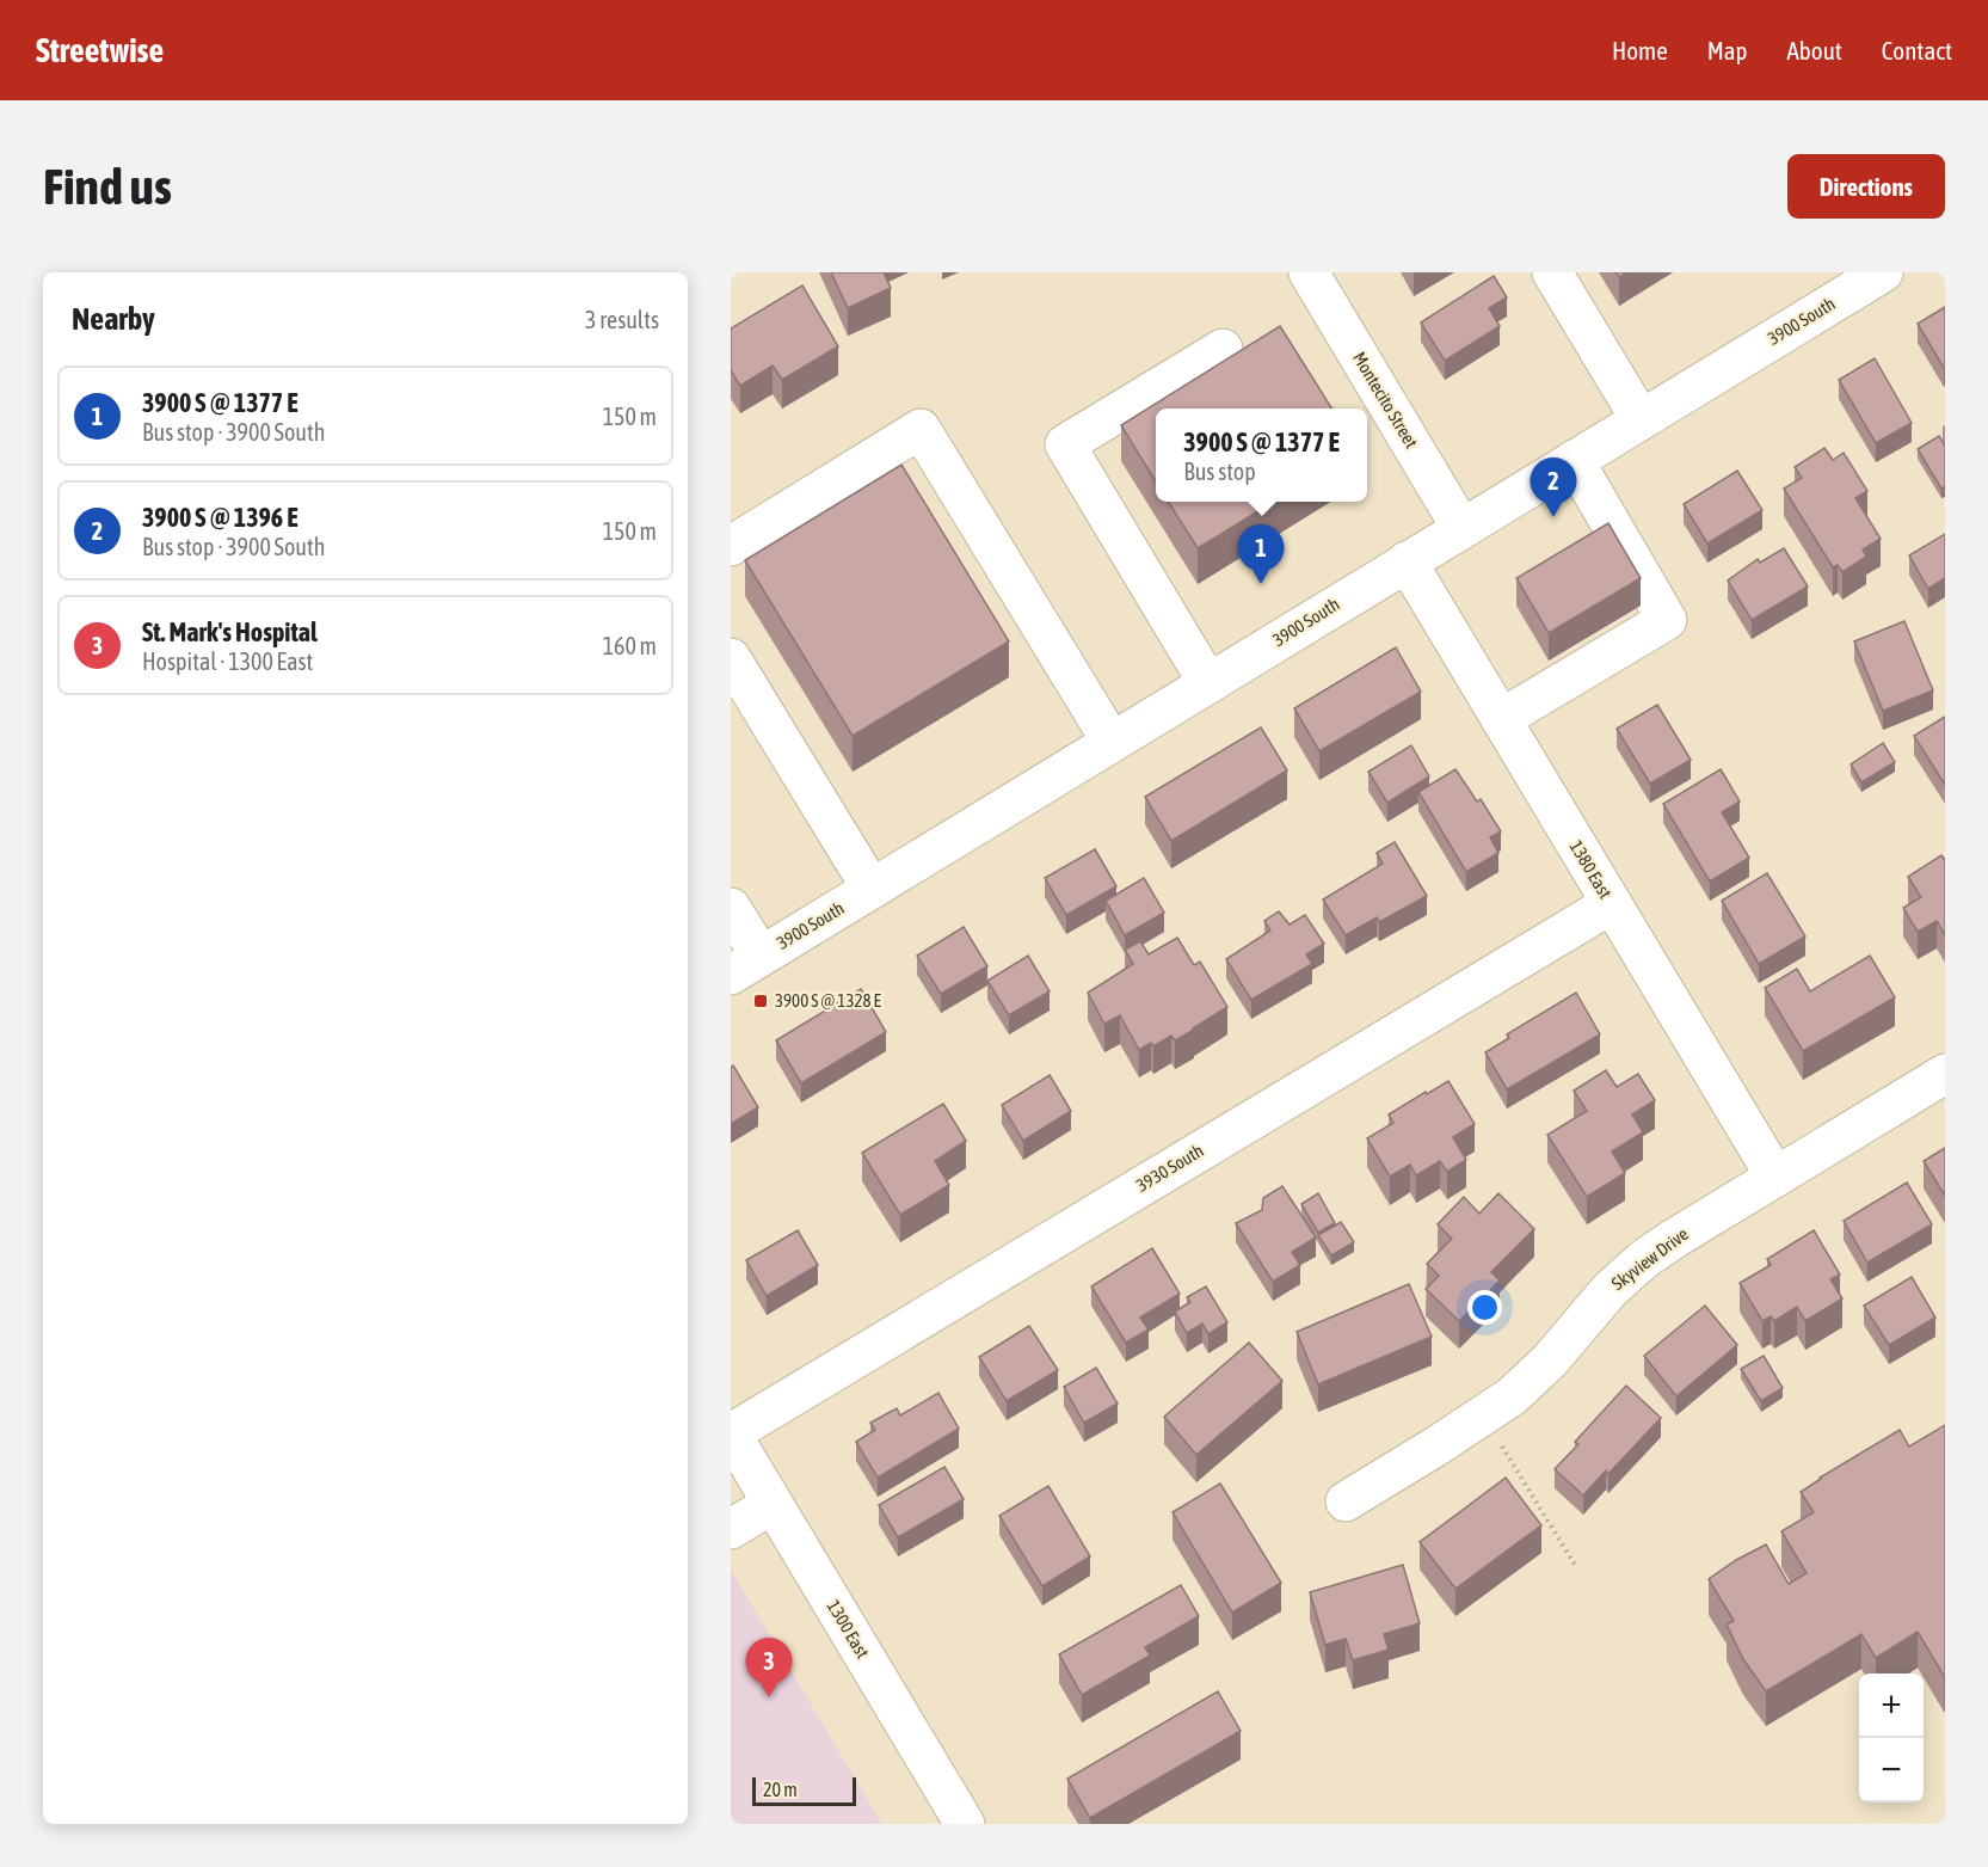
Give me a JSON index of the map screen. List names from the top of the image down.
{
  "streets": {
    "street": [
      "3900 South",
      "Montecito Street",
      "1380 East",
      "3930 South",
      "Skyview Drive",
      "1300 East"
    ]
  },
  "crossings": [
    ["3900 South", "Montecito Street"],
    ["3900 South", "1380 East"],
    ["1380 East", "3930 South"],
    ["1380 East", "Skyview Drive"],
    ["3930 South", "1300 East"]
  ],
  "places": {
    "transit": ["3900 S @ 1328 E"]
  },
  "scale_bar": "20 m",
  "page": {
    "header": "Streetwise",
    "nav": [
      "Home",
      "Map",
      "About",
      "Contact"
    ],
    "buttons": "Directions",
    "title": "Find us",
    "heading": ["Nearby", "3 results"],
    "list": [
      {
        "mark": "1",
        "name": "3900 S @ 1377 E",
        "note": "Bus stop · 3900 South",
        "value": "150 m"
      },
      {
        "mark": "2",
        "name": "3900 S @ 1396 E",
        "note": "Bus stop · 3900 South",
        "value": "150 m"
      },
      {
        "mark": "3",
        "name": "St. Mark's Hospital",
        "note": "Hospital · 1300 East",
        "value": "160 m"
      }
    ],
    "popup": ["3900 S @ 1377 E", "Bus stop"],
    "pins": ["2", "1", "3"],
    "map_buttons": ["+", "−"],
    "scale": "20 m"
  }
}
